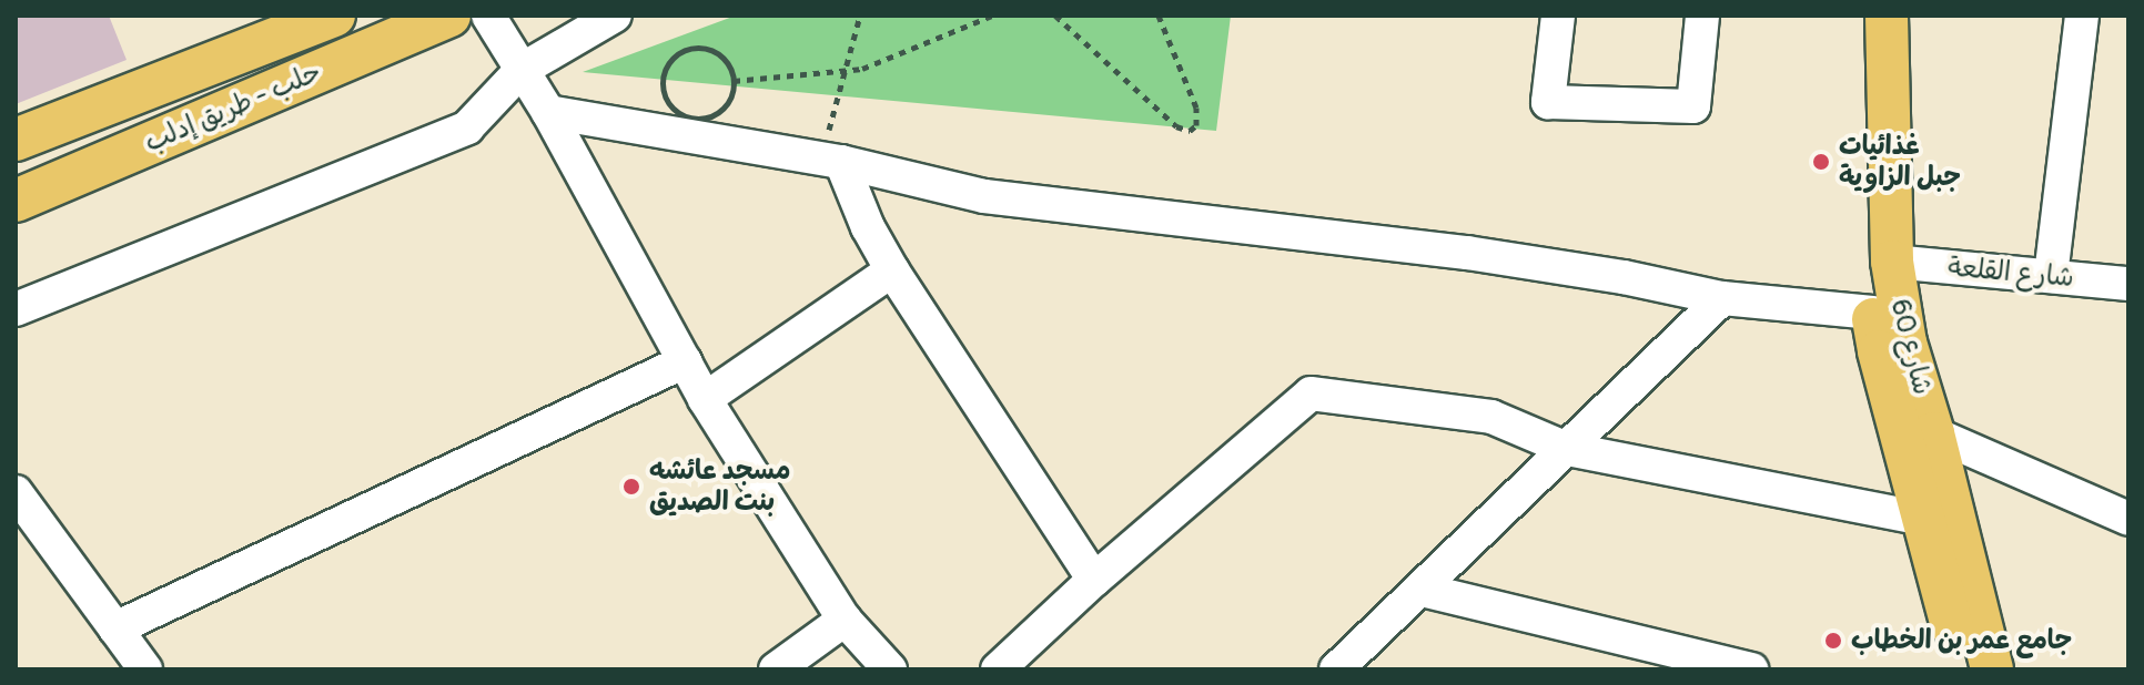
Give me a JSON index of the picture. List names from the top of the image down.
{
  "streets": {
    "main road": ["حلب - طريق إدلب", "شارع 60"],
    "street": ["شارع القلعة"]
  },
  "crossings": [
    ["شارع القلعة", "شارع 60"]
  ],
  "places": ["غذائيات جبل الزاوية", "مسجد عائشه بنت الصديق", "جامع عمر بن الخطاب"]
}
